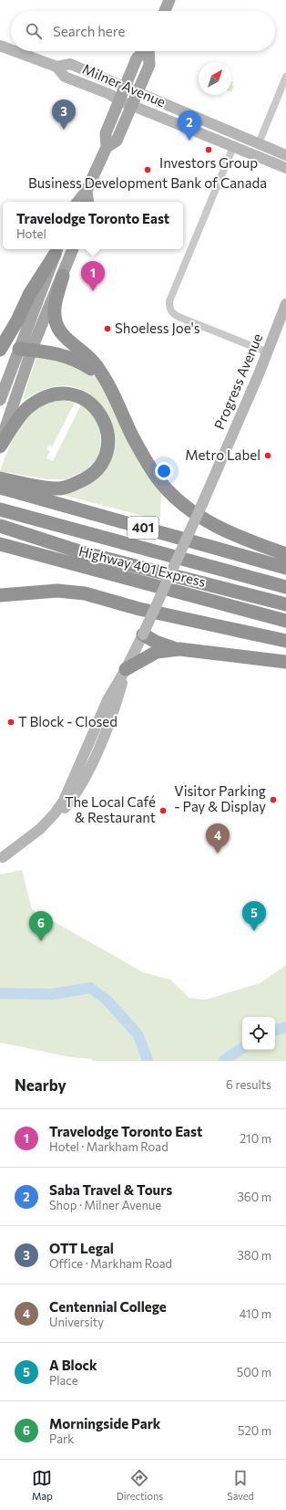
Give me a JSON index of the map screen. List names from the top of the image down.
{
  "streets": {
    "highway": ["401", "Highway 401 Express"],
    "main road": ["Milner Avenue", "Progress Avenue"]
  },
  "places": [
    "Investors Group",
    "Business Development Bank of Canada",
    "Shoeless Joe's",
    "Metro Label",
    "T Block - Closed",
    "Visitor Parking - Pay & Display",
    "The Local Café & Restaurant"
  ],
  "north": "top right",
  "page": {
    "search": "Search here",
    "pins": [
      "3",
      "2",
      "1",
      "4",
      "5",
      "6"
    ],
    "popup": ["Travelodge Toronto East", "Hotel"],
    "heading": ["Nearby", "6 results"],
    "list": [
      {
        "mark": "1",
        "name": "Travelodge Toronto East",
        "note": "Hotel · Markham Road",
        "value": "210 m"
      },
      {
        "mark": "2",
        "name": "Saba Travel & Tours",
        "note": "Shop · Milner Avenue",
        "value": "360 m"
      },
      {
        "mark": "3",
        "name": "OTT Legal",
        "note": "Office · Markham Road",
        "value": "380 m"
      },
      {
        "mark": "4",
        "name": "Centennial College",
        "note": "University",
        "value": "410 m"
      },
      {
        "mark": "5",
        "name": "A Block",
        "note": "Place",
        "value": "500 m"
      },
      {
        "mark": "6",
        "name": "Morningside Park",
        "note": "Park",
        "value": "520 m"
      }
    ],
    "nav": ["Map", "Directions", "Saved"]
  }
}
